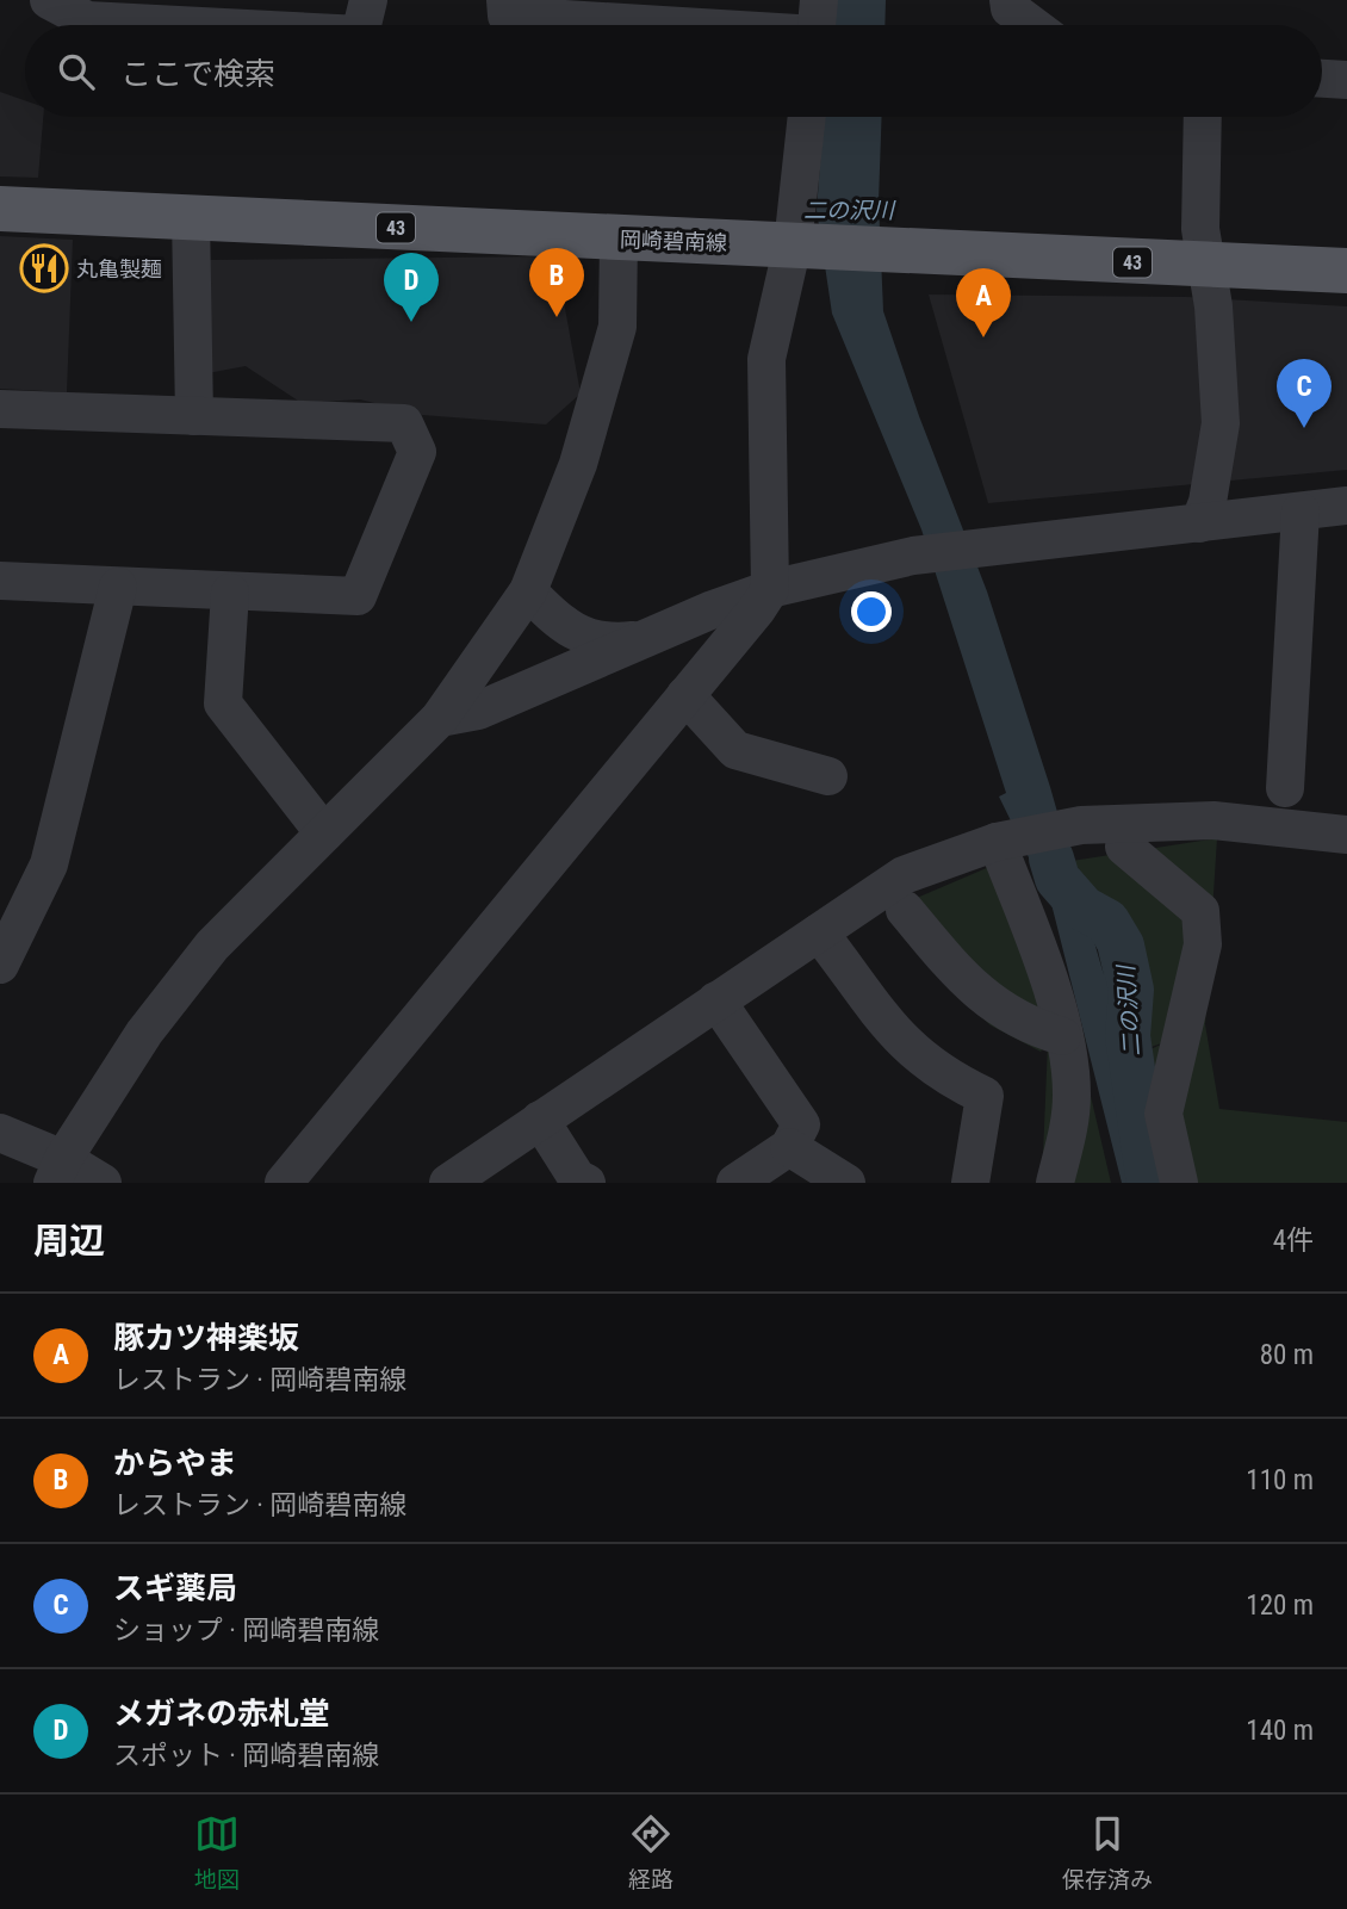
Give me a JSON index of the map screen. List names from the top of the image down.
{
  "streets": {
    "main road": ["43", "岡崎碧南線"]
  },
  "water": ["二の沢川"],
  "places": {
    "restaurant": ["丸亀製麺"]
  },
  "page": {
    "search": "ここで検索",
    "pins": [
      "B",
      "D",
      "A",
      "C"
    ],
    "heading": ["周辺", "4件"],
    "list": [
      {
        "mark": "A",
        "name": "豚カツ神楽坂",
        "note": "レストラン · 岡崎碧南線",
        "value": "80 m"
      },
      {
        "mark": "B",
        "name": "からやま",
        "note": "レストラン · 岡崎碧南線",
        "value": "110 m"
      },
      {
        "mark": "C",
        "name": "スギ薬局",
        "note": "ショップ · 岡崎碧南線",
        "value": "120 m"
      },
      {
        "mark": "D",
        "name": "メガネの赤札堂",
        "note": "スポット · 岡崎碧南線",
        "value": "140 m"
      }
    ],
    "nav": ["地図", "経路", "保存済み"]
  }
}
